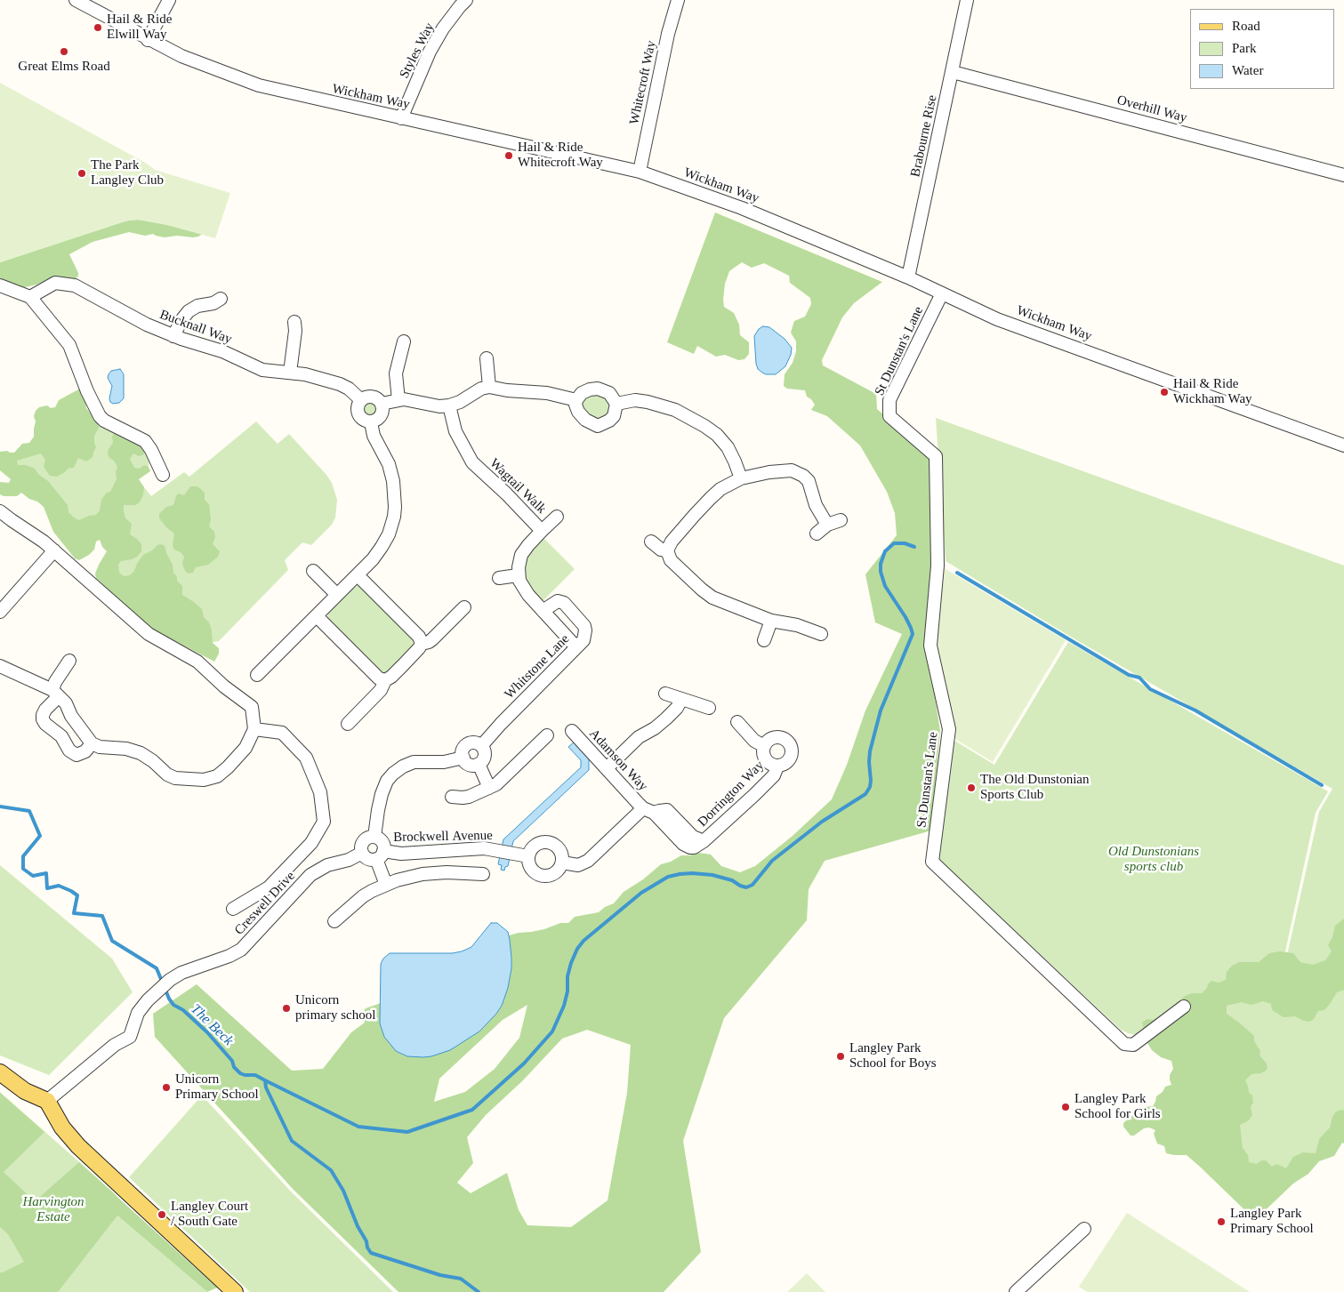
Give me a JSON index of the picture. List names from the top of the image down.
{
  "streets": {
    "street": [
      "Styles Way",
      "Whitecroft Way",
      "Wickham Way",
      "Overhill Way",
      "Brabourne Rise",
      "Bucknall Way",
      "St Dunstan's Lane",
      "Wagtail Walk",
      "Whitstone Lane",
      "Adamson Way",
      "Dorrington Way",
      "Brockwell Avenue",
      "Creswell Drive"
    ]
  },
  "crossings": [
    ["Styles Way", "Wickham Way"],
    ["Whitecroft Way", "Wickham Way"],
    ["Wickham Way", "Brabourne Rise"],
    ["Wickham Way", "St Dunstan's Lane"],
    ["Overhill Way", "Brabourne Rise"],
    ["Adamson Way", "Dorrington Way"],
    ["Brockwell Avenue", "Creswell Drive"]
  ],
  "water": ["The Beck"],
  "parks": ["Old Dunstonians sports club", "Harvington Estate"],
  "places": [
    "Hail & Ride Elwill Way",
    "Great Elms Road",
    "Hail & Ride Whitecroft Way",
    "The Park Langley Club",
    "Hail & Ride Wickham Way",
    "The Old Dunstonian Sports Club",
    "Unicorn primary school",
    "Langley Park School for Boys",
    "Unicorn Primary School",
    "Langley Park School for Girls",
    "Langley Court / South Gate",
    "Langley Park Primary School"
  ],
  "legend": ["Road", "Park", "Water"]
}
